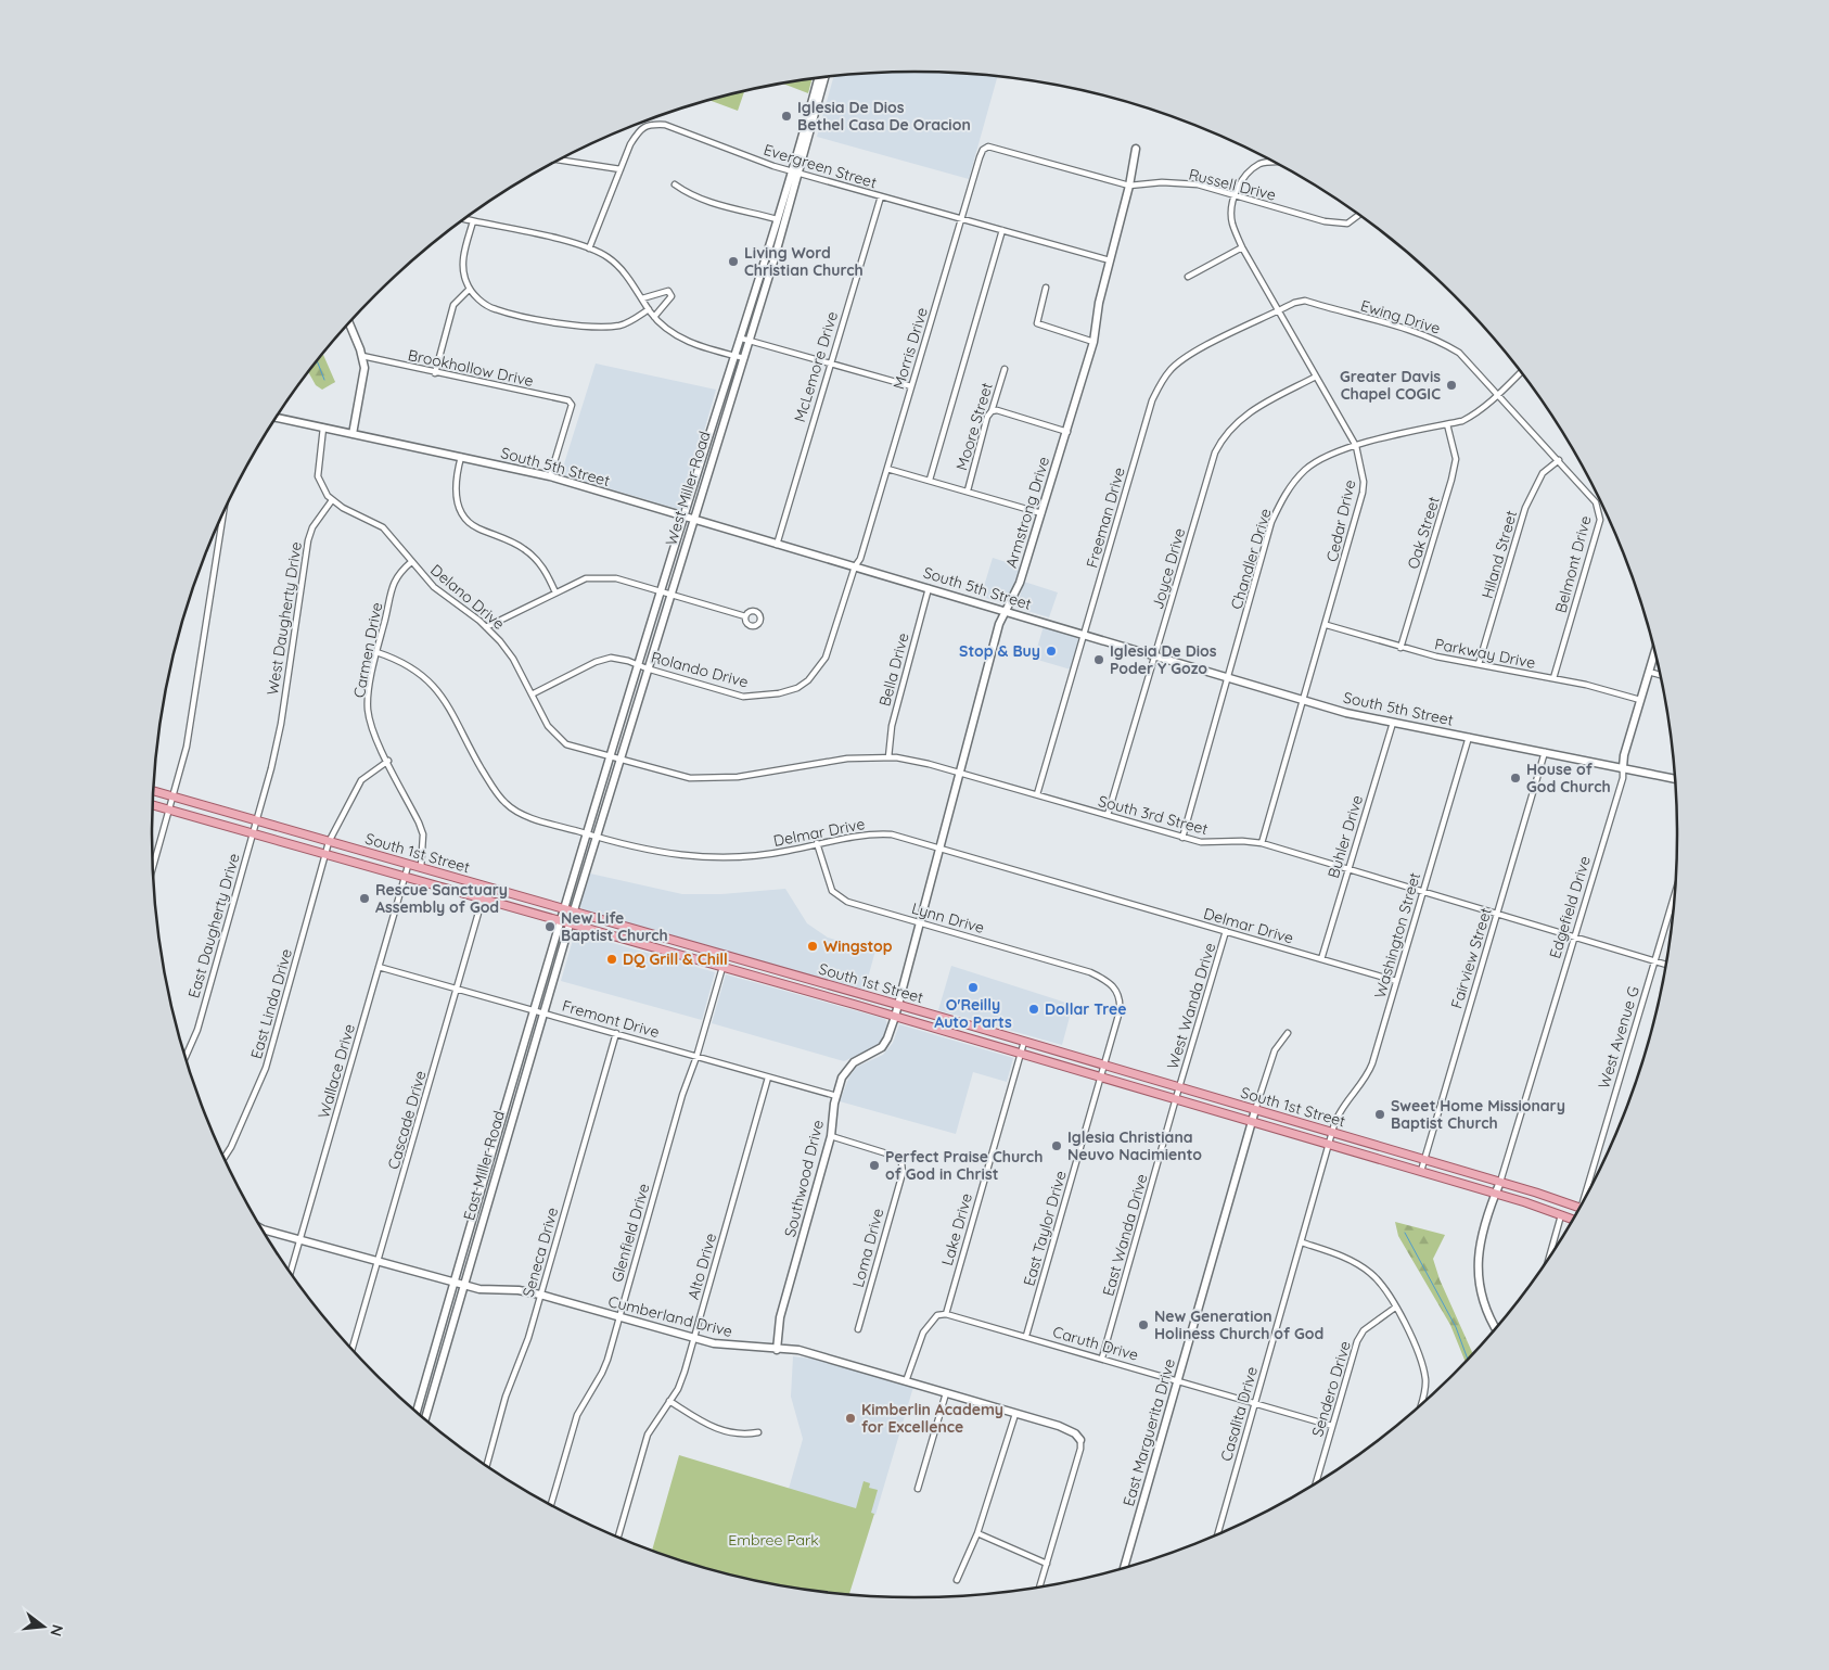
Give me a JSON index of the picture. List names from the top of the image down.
{
  "streets": {
    "main road": ["South 1st Street"],
    "street": [
      "Evergreen Street",
      "Russell Drive",
      "Ewing Drive",
      "Morris Drive",
      "McLemore Drive",
      "Brookhollow Drive",
      "Moore Street",
      "South 5th Street",
      "West Miller Road",
      "Armstrong Drive",
      "Freeman Drive",
      "Cedar Drive",
      "Oak Street",
      "Hiland Street",
      "Chandler Drive",
      "Belmont Drive",
      "Joyce Drive",
      "Delano Drive",
      "West Daugherty Drive",
      "Carmen Drive",
      "Parkway Drive",
      "Rolando Drive",
      "Bella Drive",
      "South 3rd Street",
      "Delmar Drive",
      "Buhler Drive",
      "Edgefield Drive",
      "Lynn Drive",
      "East Daugherty Drive",
      "Washington Street",
      "Fairview Street",
      "East Linda Drive",
      "West Wanda Drive",
      "Fremont Drive",
      "West Avenue G",
      "Wallace Drive",
      "Cascade Drive",
      "East Miller Road",
      "Southwood Drive",
      "East Taylor Drive",
      "Lake Drive",
      "Glenfield Drive",
      "East Wanda Drive",
      "Loma Drive",
      "Seneca Drive",
      "Alto Drive",
      "Cumberland Drive",
      "Caruth Drive",
      "Sendero Drive",
      "Casalita Drive",
      "East Marguerita Drive"
    ]
  },
  "crossings": [
    ["Evergreen Street", "Morris Drive"],
    ["Evergreen Street", "McLemore Drive"],
    ["Evergreen Street", "West Miller Road"],
    ["Evergreen Street", "Armstrong Drive"],
    ["Russell Drive", "Morris Drive"],
    ["Russell Drive", "Armstrong Drive"],
    ["Russell Drive", "Cedar Drive"],
    ["Ewing Drive", "Freeman Drive"],
    ["Ewing Drive", "Cedar Drive"],
    ["Ewing Drive", "Chandler Drive"],
    ["Ewing Drive", "Belmont Drive"],
    ["Morris Drive", "South 5th Street"],
    ["Morris Drive", "Rolando Drive"],
    ["McLemore Drive", "South 5th Street"],
    ["Brookhollow Drive", "South 5th Street"],
    ["South 5th Street", "West Miller Road"],
    ["South 5th Street", "Armstrong Drive"],
    ["South 5th Street", "Freeman Drive"],
    ["South 5th Street", "Cedar Drive"],
    ["South 5th Street", "Chandler Drive"],
    ["South 5th Street", "Joyce Drive"],
    ["South 5th Street", "Rolando Drive"],
    ["South 5th Street", "Bella Drive"],
    ["South 5th Street", "Buhler Drive"],
    ["South 5th Street", "Edgefield Drive"],
    ["South 5th Street", "Washington Street"],
    ["South 5th Street", "Fairview Street"],
    ["West Miller Road", "Delano Drive"],
    ["West Miller Road", "Rolando Drive"],
    ["West Miller Road", "South 3rd Street"],
    ["West Miller Road", "Delmar Drive"],
    ["West Miller Road", "South 1st Street"],
    ["West Miller Road", "East Miller Road"],
    ["Armstrong Drive", "South 3rd Street"],
    ["Armstrong Drive", "Delmar Drive"],
    ["Armstrong Drive", "South 1st Street"],
    ["Armstrong Drive", "Lynn Drive"],
    ["Armstrong Drive", "Southwood Drive"],
    ["Freeman Drive", "Cedar Drive"],
    ["Freeman Drive", "South 3rd Street"],
    ["Cedar Drive", "Chandler Drive"],
    ["Cedar Drive", "Joyce Drive"],
    ["Cedar Drive", "Parkway Drive"],
    ["Cedar Drive", "South 3rd Street"],
    ["Oak Street", "Chandler Drive"],
    ["Oak Street", "Parkway Drive"],
    ["Hiland Street", "Belmont Drive"],
    ["Hiland Street", "Parkway Drive"],
    ["Chandler Drive", "Belmont Drive"],
    ["Chandler Drive", "South 3rd Street"],
    ["Belmont Drive", "Parkway Drive"],
    ["Joyce Drive", "South 3rd Street"],
    ["Delano Drive", "West Daugherty Drive"],
    ["Delano Drive", "Carmen Drive"],
    ["Delano Drive", "Rolando Drive"],
    ["Delano Drive", "South 3rd Street"],
    ["West Daugherty Drive", "South 1st Street"],
    ["West Daugherty Drive", "East Daugherty Drive"],
    ["Carmen Drive", "Delmar Drive"],
    ["Carmen Drive", "South 1st Street"],
    ["Carmen Drive", "East Linda Drive"],
    ["Parkway Drive", "Edgefield Drive"],
    ["Bella Drive", "South 3rd Street"],
    ["South 3rd Street", "Buhler Drive"],
    ["South 3rd Street", "Edgefield Drive"],
    ["South 3rd Street", "Washington Street"],
    ["South 3rd Street", "Fairview Street"],
    ["South 3rd Street", "West Avenue G"],
    ["Delmar Drive", "Buhler Drive"],
    ["Delmar Drive", "Lynn Drive"],
    ["Delmar Drive", "Washington Street"],
    ["Delmar Drive", "West Wanda Drive"],
    ["South 1st Street", "Edgefield Drive"],
    ["South 1st Street", "East Daugherty Drive"],
    ["South 1st Street", "Washington Street"],
    ["South 1st Street", "Fairview Street"],
    ["South 1st Street", "East Linda Drive"],
    ["South 1st Street", "West Wanda Drive"],
    ["South 1st Street", "Wallace Drive"],
    ["South 1st Street", "Cascade Drive"],
    ["South 1st Street", "East Miller Road"],
    ["South 1st Street", "Southwood Drive"],
    ["South 1st Street", "East Taylor Drive"],
    ["South 1st Street", "Lake Drive"],
    ["South 1st Street", "Glenfield Drive"],
    ["South 1st Street", "East Wanda Drive"],
    ["South 1st Street", "Casalita Drive"],
    ["South 1st Street", "East Marguerita Drive"],
    ["Lynn Drive", "East Taylor Drive"],
    ["Washington Street", "Casalita Drive"],
    ["West Wanda Drive", "East Wanda Drive"],
    ["Fremont Drive", "Wallace Drive"],
    ["Fremont Drive", "Cascade Drive"],
    ["Fremont Drive", "East Miller Road"],
    ["Fremont Drive", "Southwood Drive"],
    ["Fremont Drive", "Glenfield Drive"],
    ["Fremont Drive", "Seneca Drive"],
    ["Fremont Drive", "Alto Drive"],
    ["Wallace Drive", "Cumberland Drive"],
    ["Cascade Drive", "Cumberland Drive"],
    ["East Miller Road", "Cumberland Drive"],
    ["Southwood Drive", "Loma Drive"],
    ["Southwood Drive", "Cumberland Drive"],
    ["East Taylor Drive", "Caruth Drive"],
    ["Lake Drive", "Caruth Drive"],
    ["Glenfield Drive", "Cumberland Drive"],
    ["East Wanda Drive", "Caruth Drive"],
    ["Seneca Drive", "Cumberland Drive"],
    ["Alto Drive", "Cumberland Drive"],
    ["Caruth Drive", "Sendero Drive"],
    ["Caruth Drive", "Casalita Drive"],
    ["Caruth Drive", "East Marguerita Drive"]
  ],
  "parks": ["Embree Park"],
  "places": [
    "Iglesia De Dios Bethel Casa De Oracion",
    "Living Word Christian Church",
    "Greater Davis Chapel COGIC",
    "Stop & Buy",
    "Iglesia De Dios Poder Y Gozo",
    "House of God Church",
    "Rescue Sanctuary Assembly of God",
    "New Life Baptist Church",
    "Wingstop",
    "DQ Grill & Chill",
    "O'Reilly Auto Parts",
    "Dollar Tree",
    "Sweet Home Missionary Baptist Church",
    "Iglesia Christiana Neuvo Nacimiento",
    "Perfect Praise Church of God in Christ",
    "New Generation Holiness Church of God",
    "Kimberlin Academy for Excellence"
  ],
  "north": "right"
}
